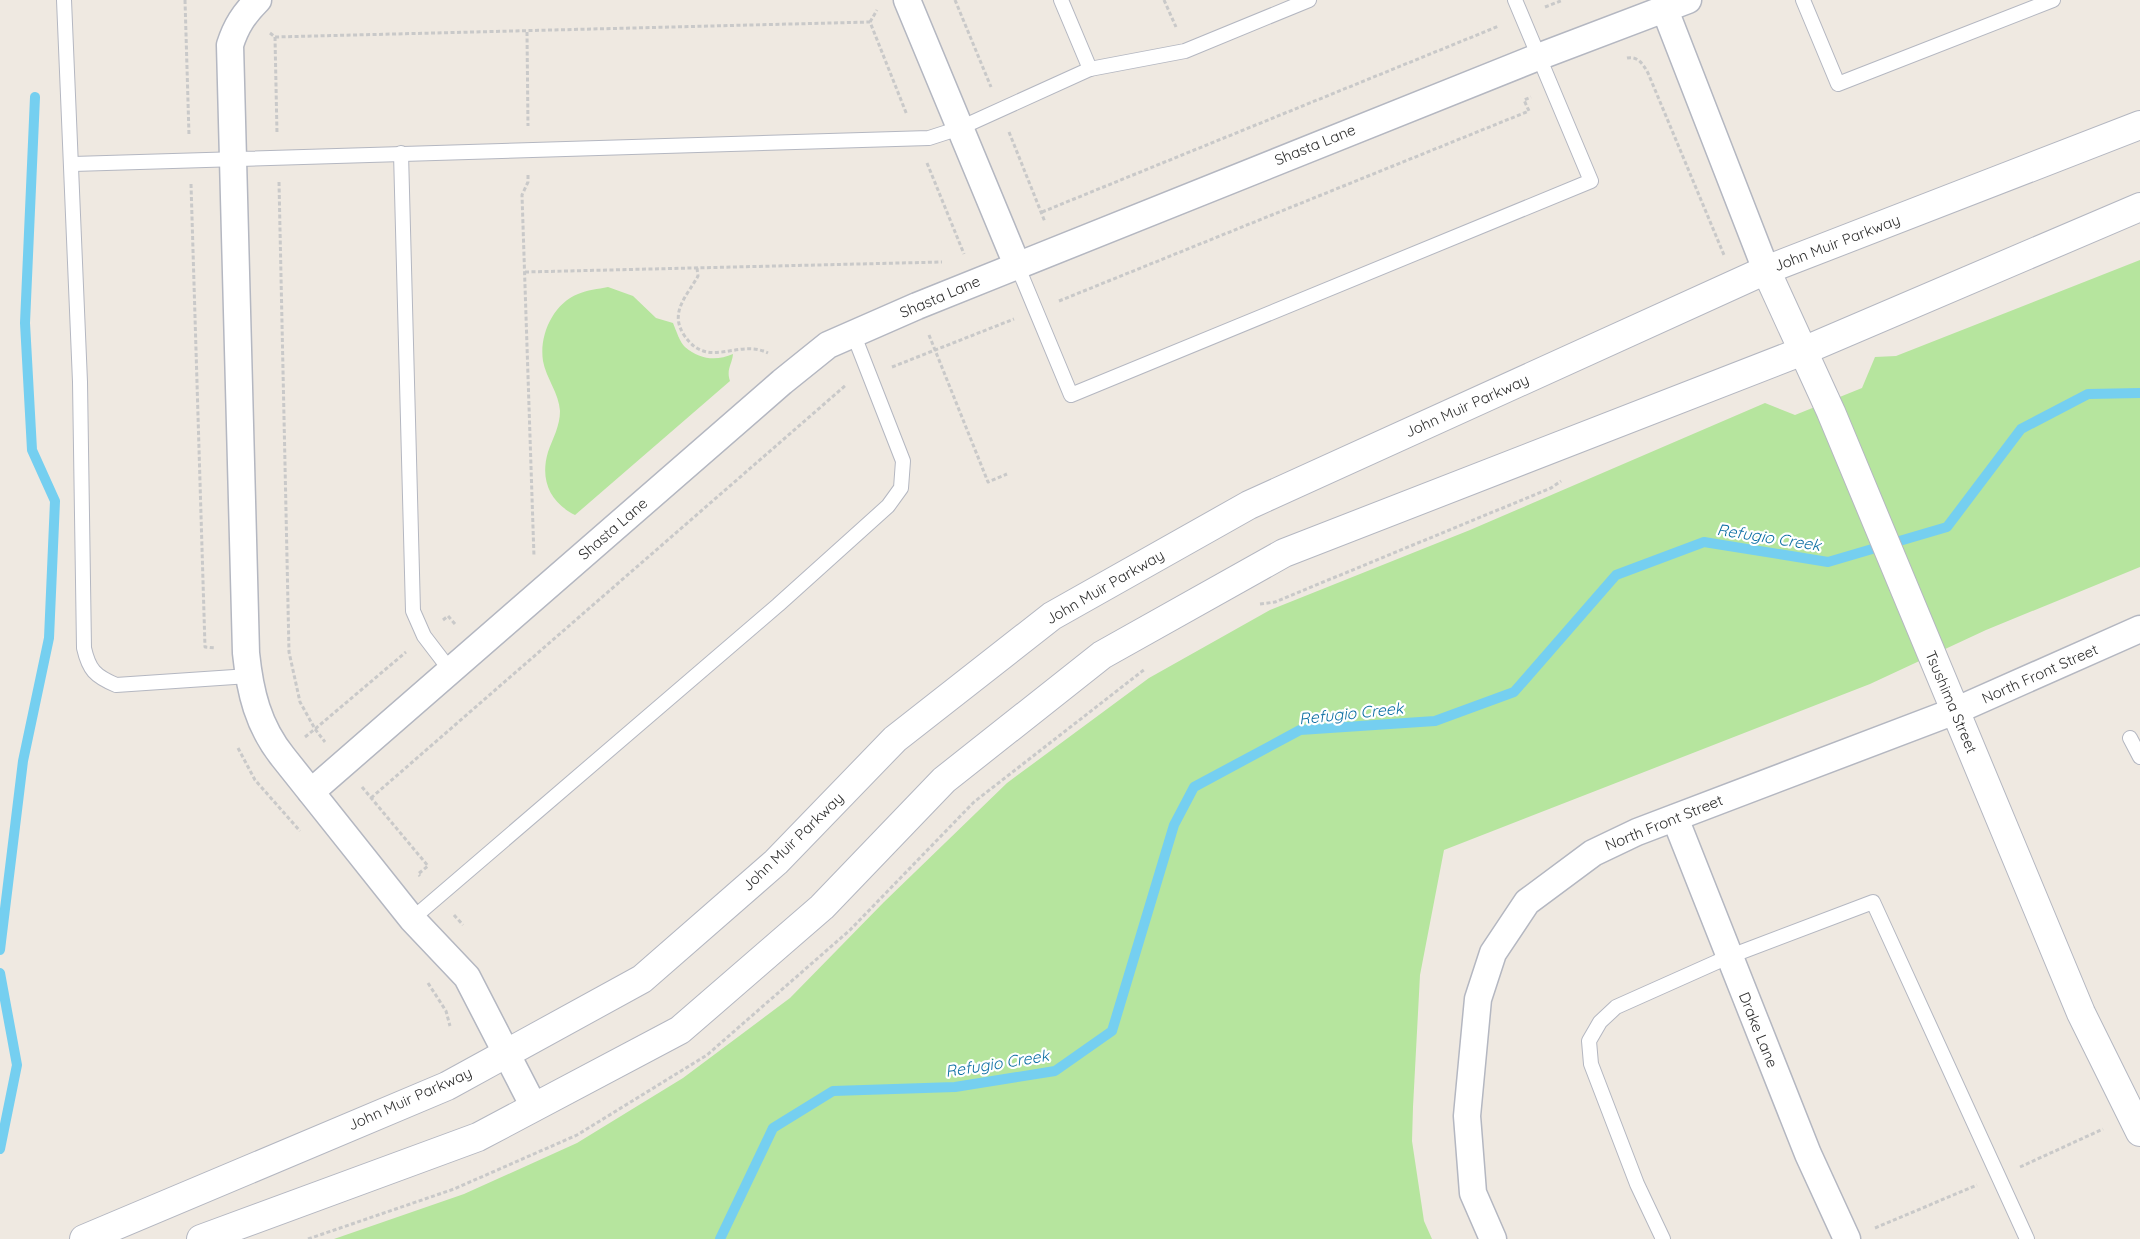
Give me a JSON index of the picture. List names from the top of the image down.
{
  "streets": {
    "main road": ["John Muir Parkway", "Tsushima Street"],
    "street": ["Shasta Lane", "North Front Street", "Drake Lane"]
  },
  "crossings": [
    ["John Muir Parkway", "Tsushima Street"],
    ["North Front Street", "Tsushima Street"],
    ["North Front Street", "Drake Lane"]
  ],
  "water": ["Refugio Creek"]
}
